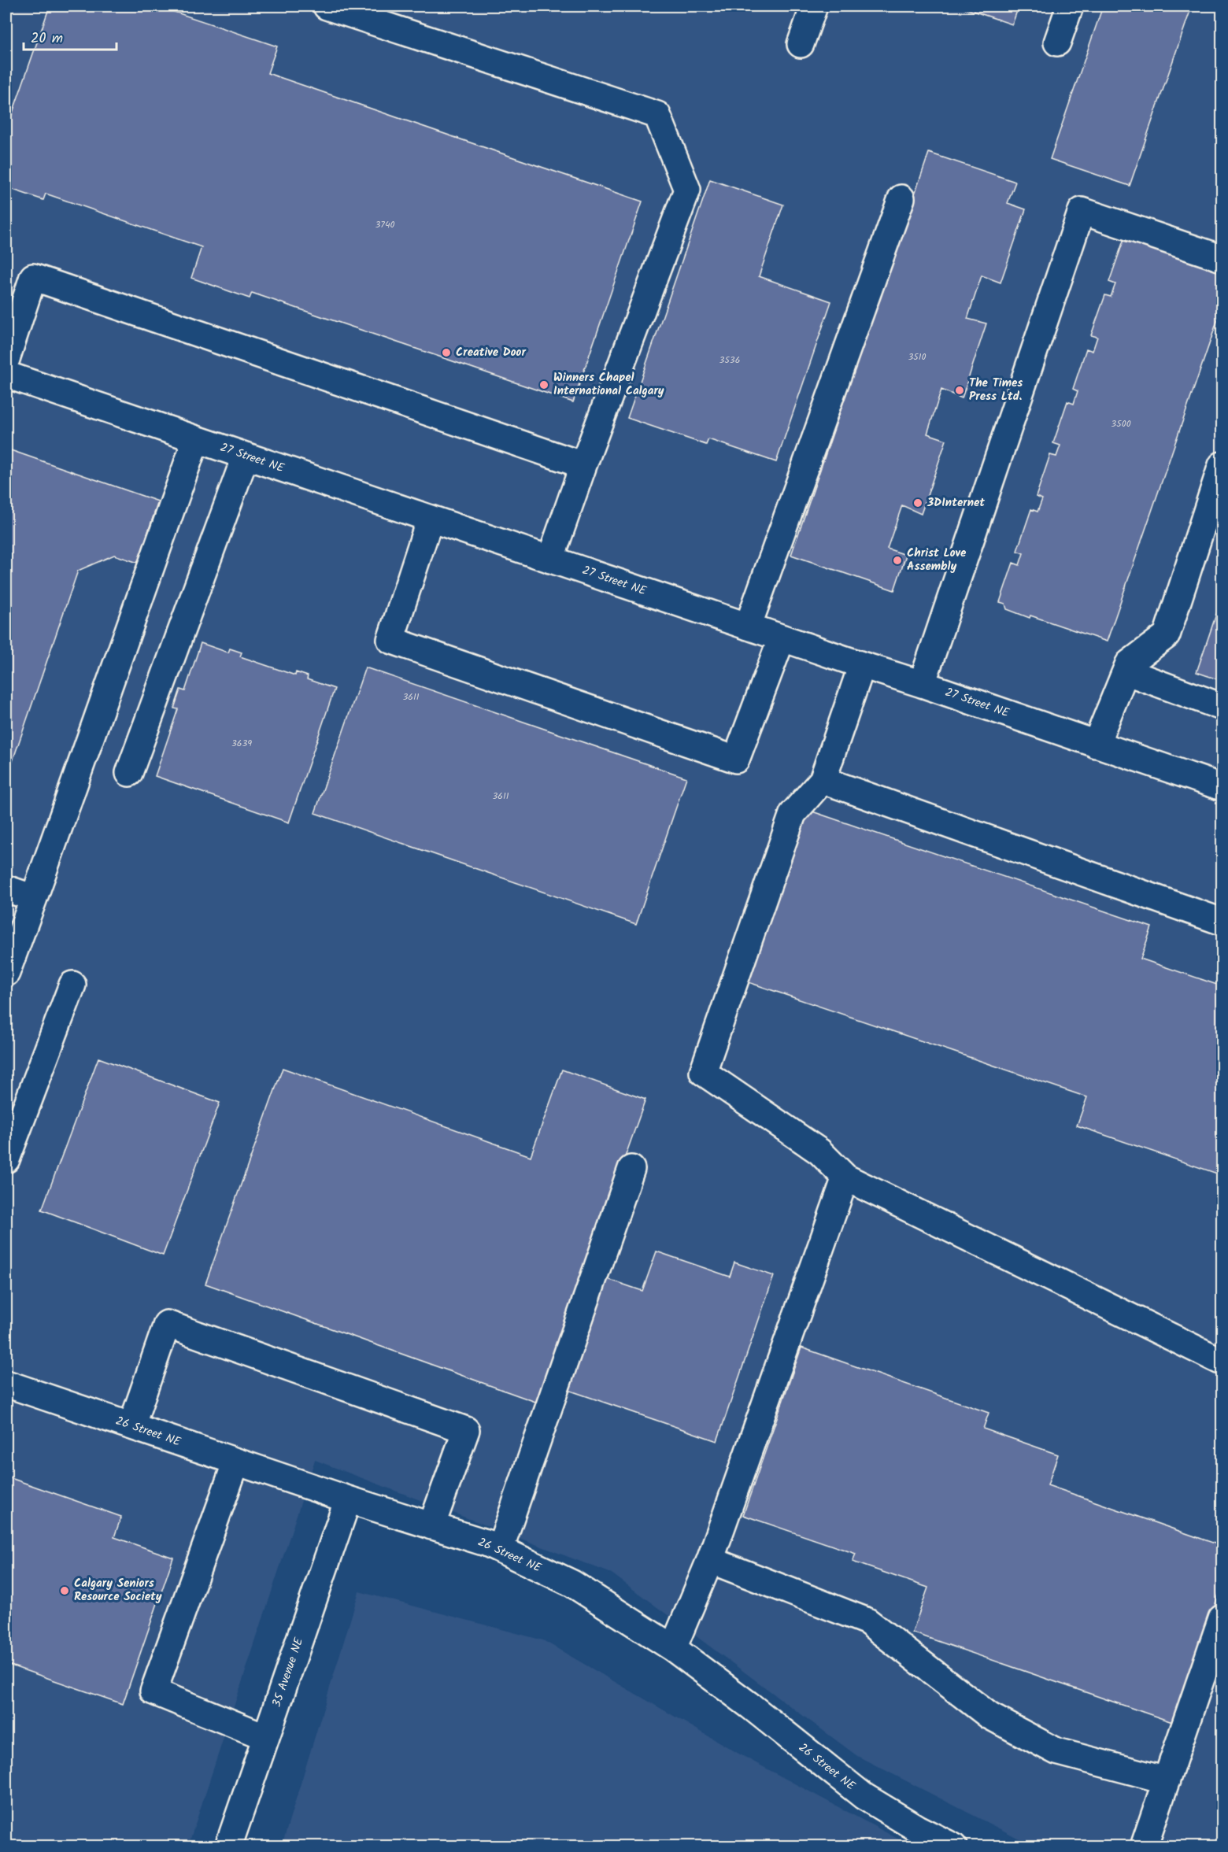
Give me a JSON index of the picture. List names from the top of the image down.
{
  "streets": {
    "street": ["27 Street NE", "26 Street NE", "35 Avenue NE"]
  },
  "crossings": [
    ["26 Street NE", "35 Avenue NE"]
  ],
  "places": [
    "Creative Door",
    "Winners Chapel International Calgary",
    "The Times Press Ltd.",
    "3DInternet",
    "Christ Love Assembly",
    "Calgary Seniors Resource Society"
  ],
  "house_numbers": [
    "3740",
    "3510",
    "3536",
    "3500",
    "3611",
    "3639",
    "3611"
  ],
  "scale_bar": "20 m"
}
